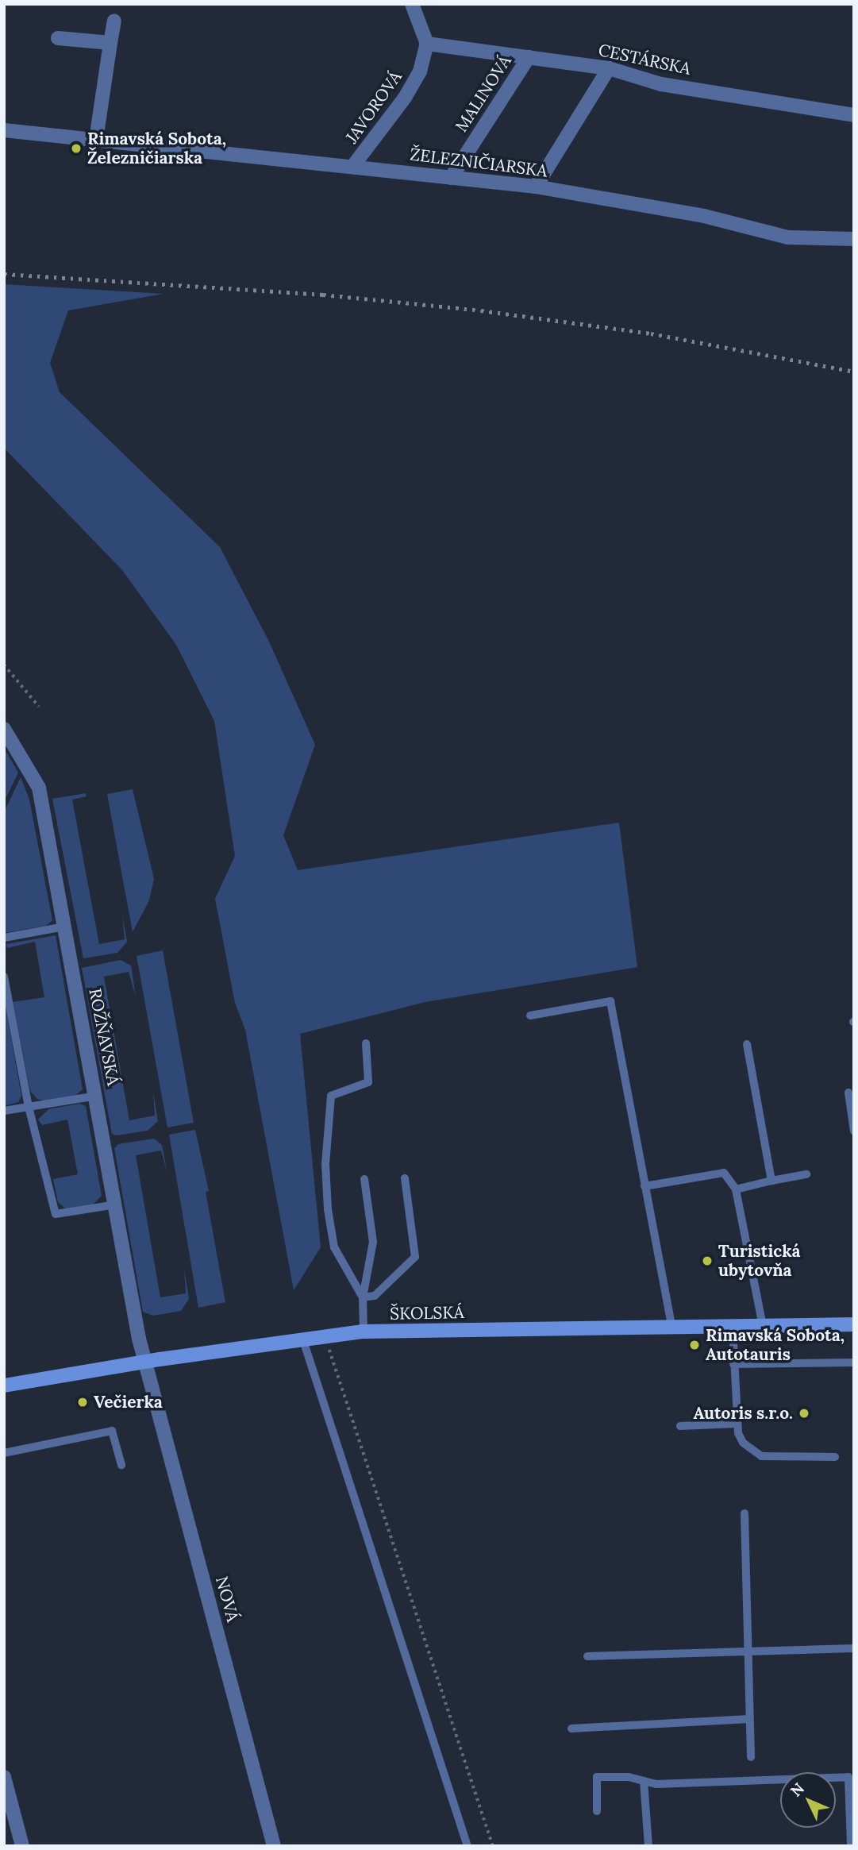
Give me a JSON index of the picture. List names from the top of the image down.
{
  "streets": {
    "main road": ["ŠKOLSKÁ"],
    "street": [
      "CESTÁRSKA",
      "MALINOVÁ",
      "JAVOROVÁ",
      "ŽELEZNIČIARSKA",
      "ROŽŇAVSKÁ",
      "NOVÁ"
    ]
  },
  "crossings": [
    ["CESTÁRSKA", "MALINOVÁ"],
    ["CESTÁRSKA", "JAVOROVÁ"],
    ["MALINOVÁ", "ŽELEZNIČIARSKA"],
    ["JAVOROVÁ", "ŽELEZNIČIARSKA"],
    ["ROŽŇAVSKÁ", "ŠKOLSKÁ"],
    ["ROŽŇAVSKÁ", "NOVÁ"],
    ["ŠKOLSKÁ", "NOVÁ"]
  ],
  "places": [
    "Rimavská Sobota, Železničiarska",
    "Turistická ubytovňa",
    "Rimavská Sobota, Autotauris",
    "Večierka",
    "Autoris s.r.o."
  ],
  "north": "top left"
}
